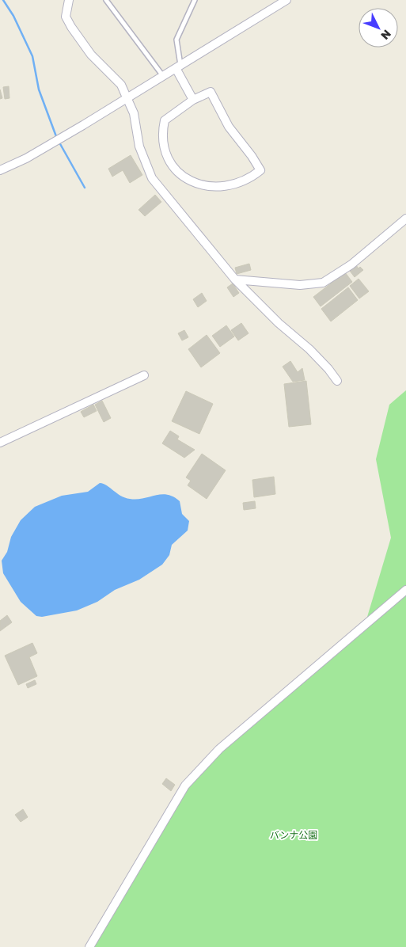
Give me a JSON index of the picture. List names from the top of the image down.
{
  "parks": ["バンナ公園"],
  "north": "bottom right"
}
